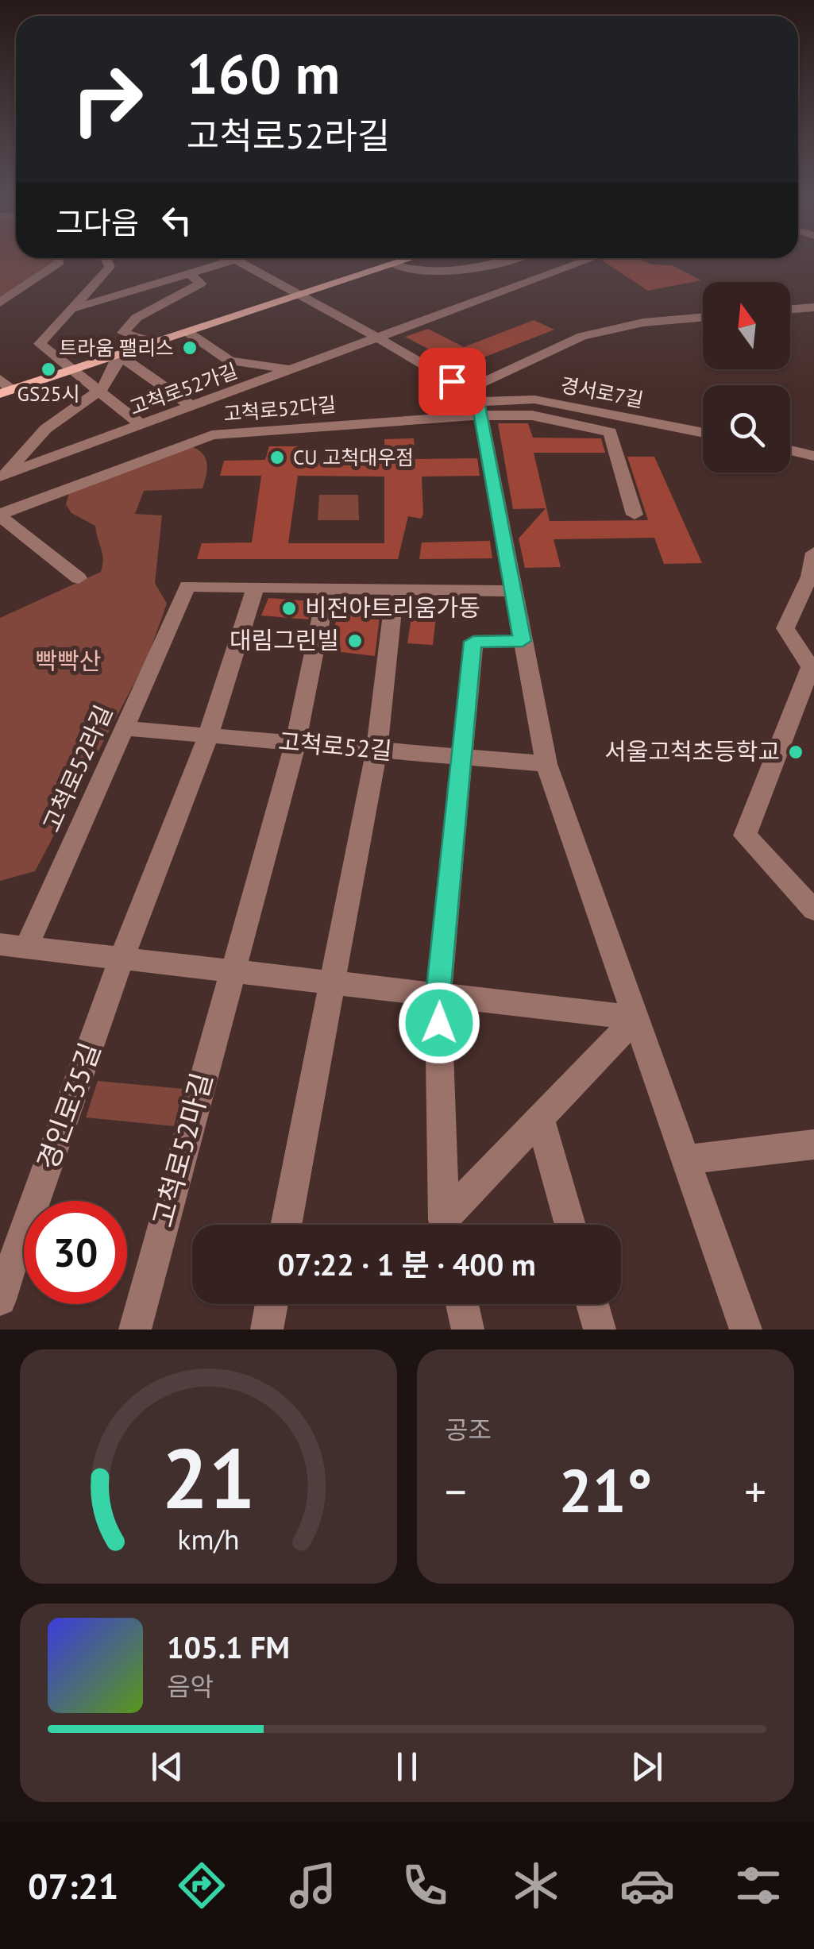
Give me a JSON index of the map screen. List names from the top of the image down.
{
  "streets": {
    "street": [
      "고척로52가길",
      "경서로7길",
      "고척로52다길",
      "고척로52길",
      "고척로52라길",
      "경인로35길",
      "고척로52마길"
    ]
  },
  "crossings": [
    ["경서로7길", "고척로52다길"],
    ["고척로52길", "고척로52라길"]
  ],
  "parks": ["빡빡산"],
  "places": [
    "트라움 팰리스",
    "GS25시",
    "CU 고척대우점",
    "비전아트리움가동",
    "대림그린빌",
    "서울고척초등학교"
  ],
  "north": "top",
  "page": {
    "turn": ["160 m", "고척로52라길"],
    "then": "그다음",
    "limit": "30",
    "trip": "07:22 · 1 분 · 400 m",
    "tile": "공조",
    "heat": ["−", "21°", "+"],
    "song": ["105.1 FM", "음악"],
    "tabs": "07:21",
    "gauge": ["21", "km/h"]
  }
}
